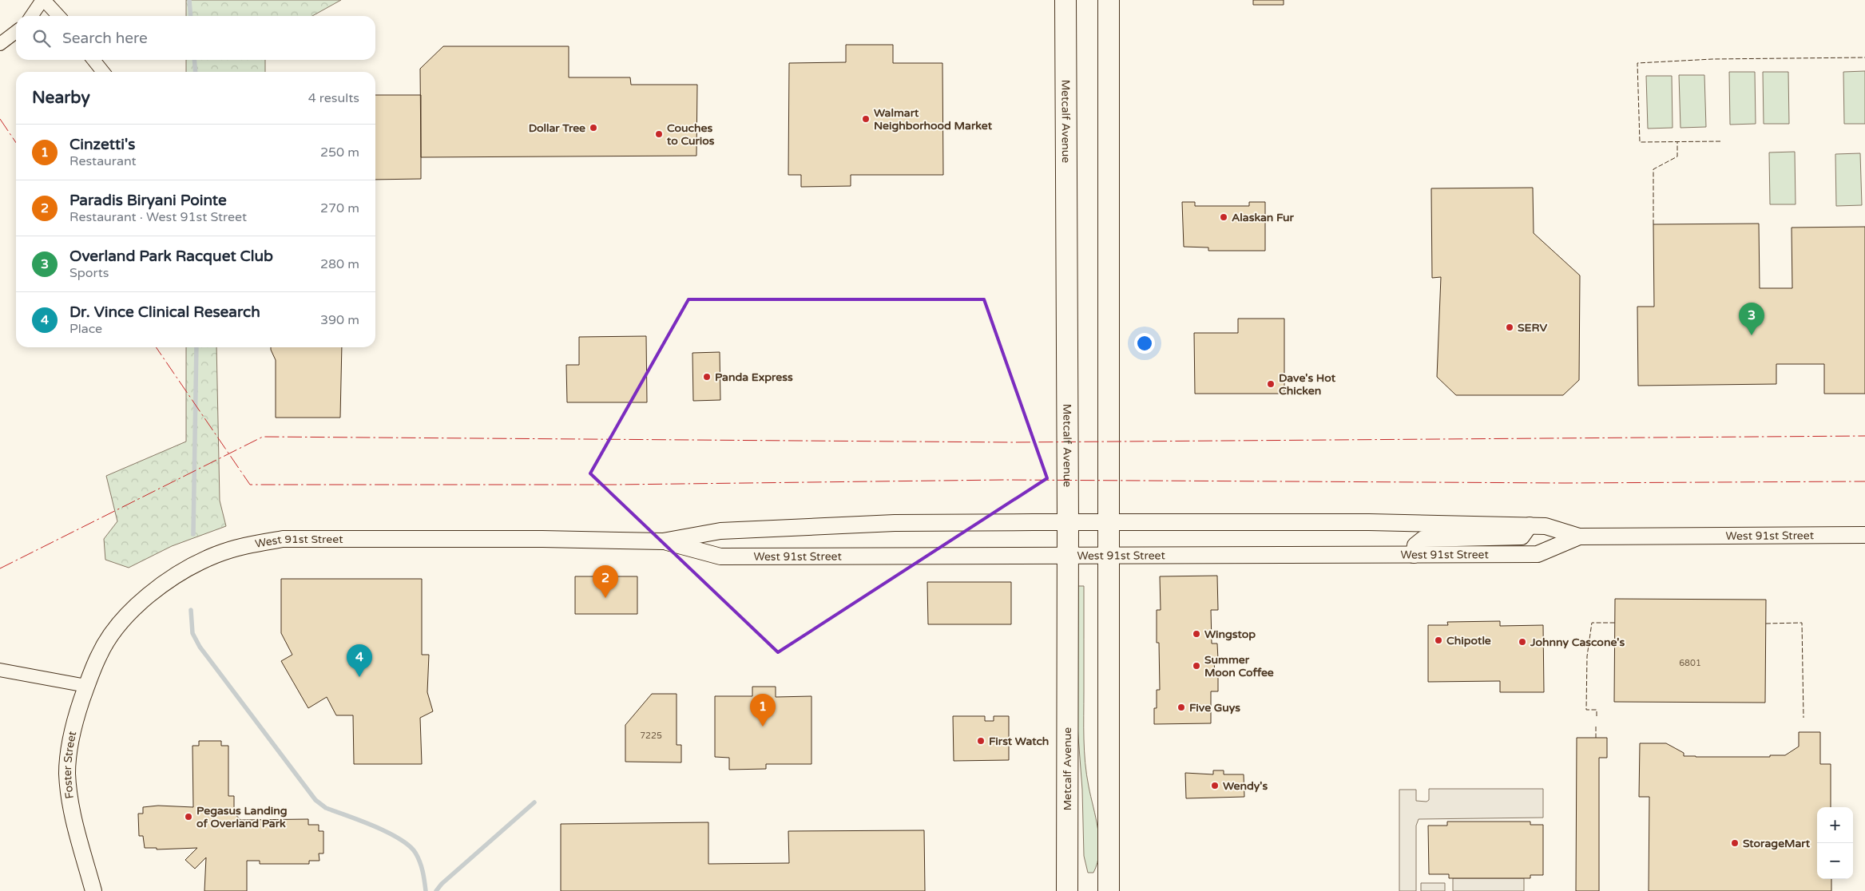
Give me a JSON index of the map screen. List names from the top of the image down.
{
  "streets": {
    "main road": ["Metcalf Avenue"],
    "street": ["West 91st Street", "Foster Street"]
  },
  "crossings": [
    ["Metcalf Avenue", "West 91st Street"],
    ["West 91st Street", "Foster Street"]
  ],
  "places": [
    "Walmart Neighborhood Market",
    "Dollar Tree",
    "Couches to Curios",
    "Alaskan Fur",
    "SERV",
    "Panda Express",
    "Dave's Hot Chicken",
    "Wingstop",
    "Chipotle",
    "Johnny Cascone's",
    "Summer Moon Coffee",
    "Five Guys",
    "First Watch",
    "Wendy's",
    "Pegasus Landing of Overland Park",
    "StorageMart"
  ],
  "house_numbers": ["6801", "7225"],
  "page": {
    "search": "Search here",
    "heading": ["Nearby", "4 results"],
    "list": [
      {
        "mark": "1",
        "name": "Cinzetti's",
        "note": "Restaurant",
        "value": "250 m"
      },
      {
        "mark": "2",
        "name": "Paradis Biryani Pointe",
        "note": "Restaurant · West 91st Street",
        "value": "270 m"
      },
      {
        "mark": "3",
        "name": "Overland Park Racquet Club",
        "note": "Sports",
        "value": "280 m"
      },
      {
        "mark": "4",
        "name": "Dr. Vince Clinical Research",
        "note": "Place",
        "value": "390 m"
      }
    ],
    "pins": [
      "3",
      "2",
      "4",
      "1"
    ],
    "map_buttons": ["+", "−"]
  }
}
